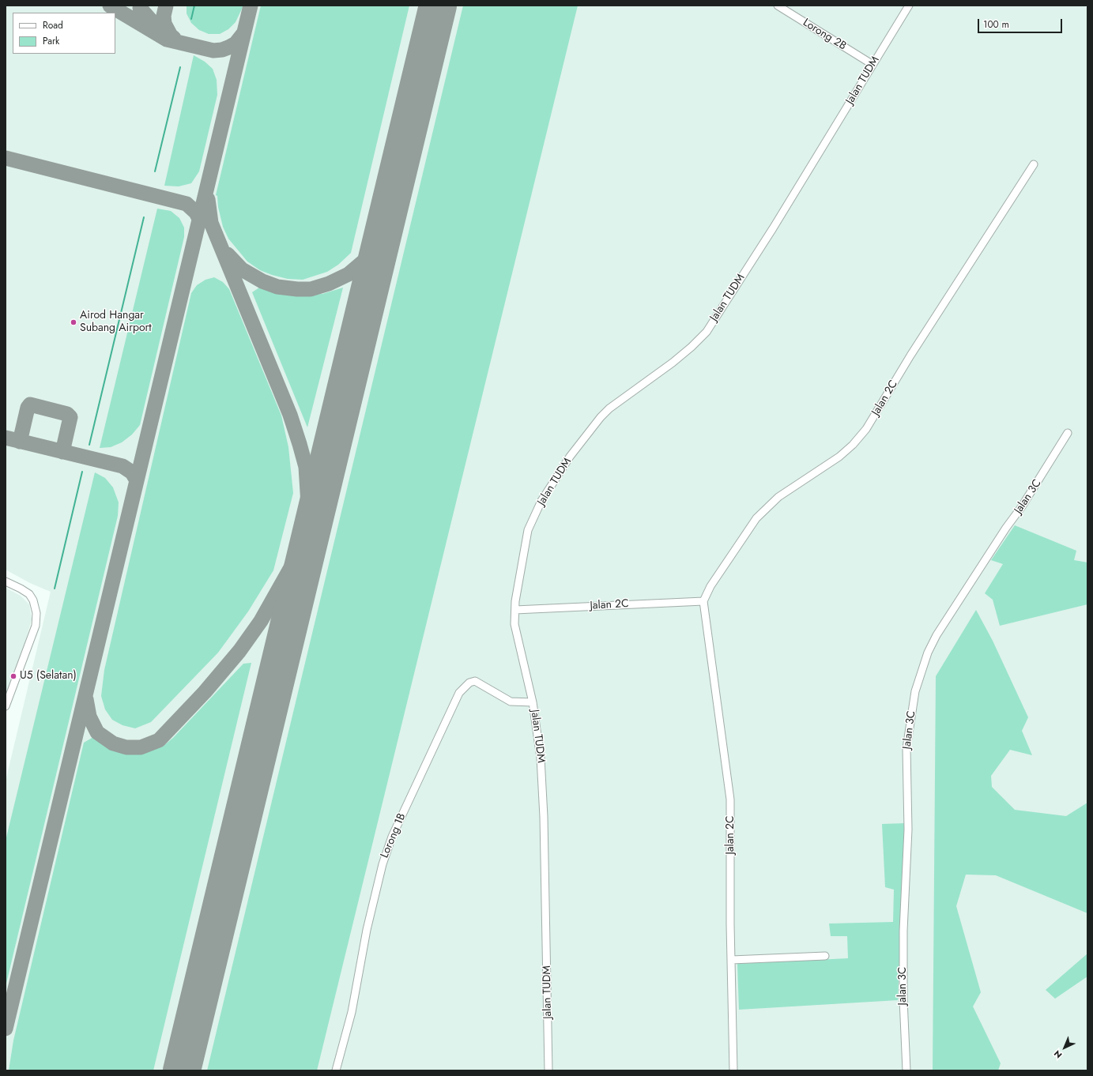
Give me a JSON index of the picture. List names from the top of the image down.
{
  "streets": {
    "street": [
      "Lorong 2B",
      "Jalan TUDM",
      "Jalan 2C",
      "Jalan 3C",
      "Lorong 1B"
    ]
  },
  "crossings": [
    ["Lorong 2B", "Jalan TUDM"],
    ["Jalan TUDM", "Jalan 2C"],
    ["Jalan TUDM", "Lorong 1B"]
  ],
  "places": ["Airod Hangar Subang Airport", "U5 (Selatan)"],
  "legend": ["Road", "Park"],
  "scale_bar": "100 m",
  "north": "bottom left"
}
